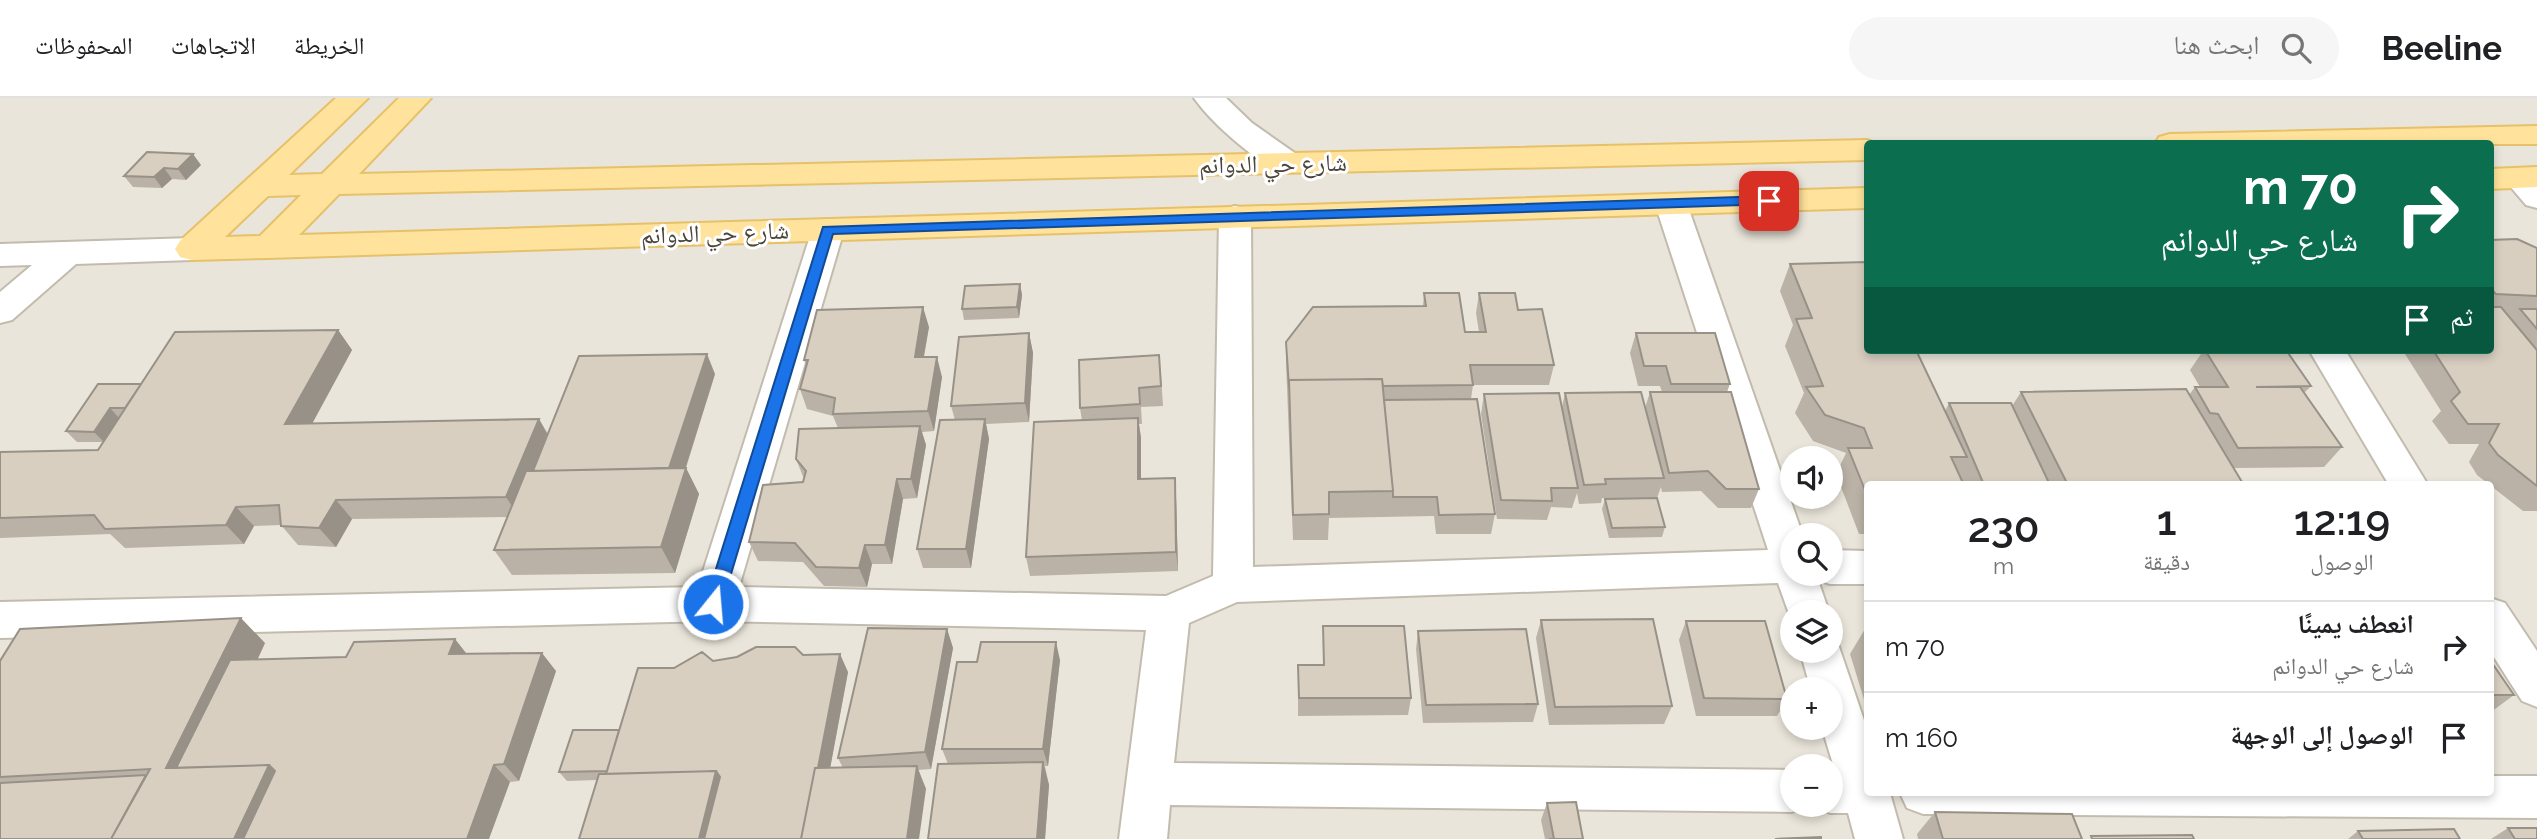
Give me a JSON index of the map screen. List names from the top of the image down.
{
  "streets": {
    "main road": ["شارع حي الدوانم"]
  },
  "page": {
    "header": "Beeline",
    "search": "ابحث هنا",
    "nav": ["الخريطة", "الاتجاهات", "المحفوظات"],
    "turn": ["70 m", "شارع حي الدوانم"],
    "then": "ثم",
    "map_buttons": ["+", "−"],
    "eta": [
      "12:19",
      "الوصول",
      "1",
      "دقيقة",
      "230",
      "m"
    ],
    "list": [
      {
        "name": "انعطف يمينًا",
        "note": "شارع حي الدوانم",
        "value": "70 m"
      },
      {
        "name": "الوصول إلى الوجهة",
        "value": "160 m"
      }
    ]
  }
}
